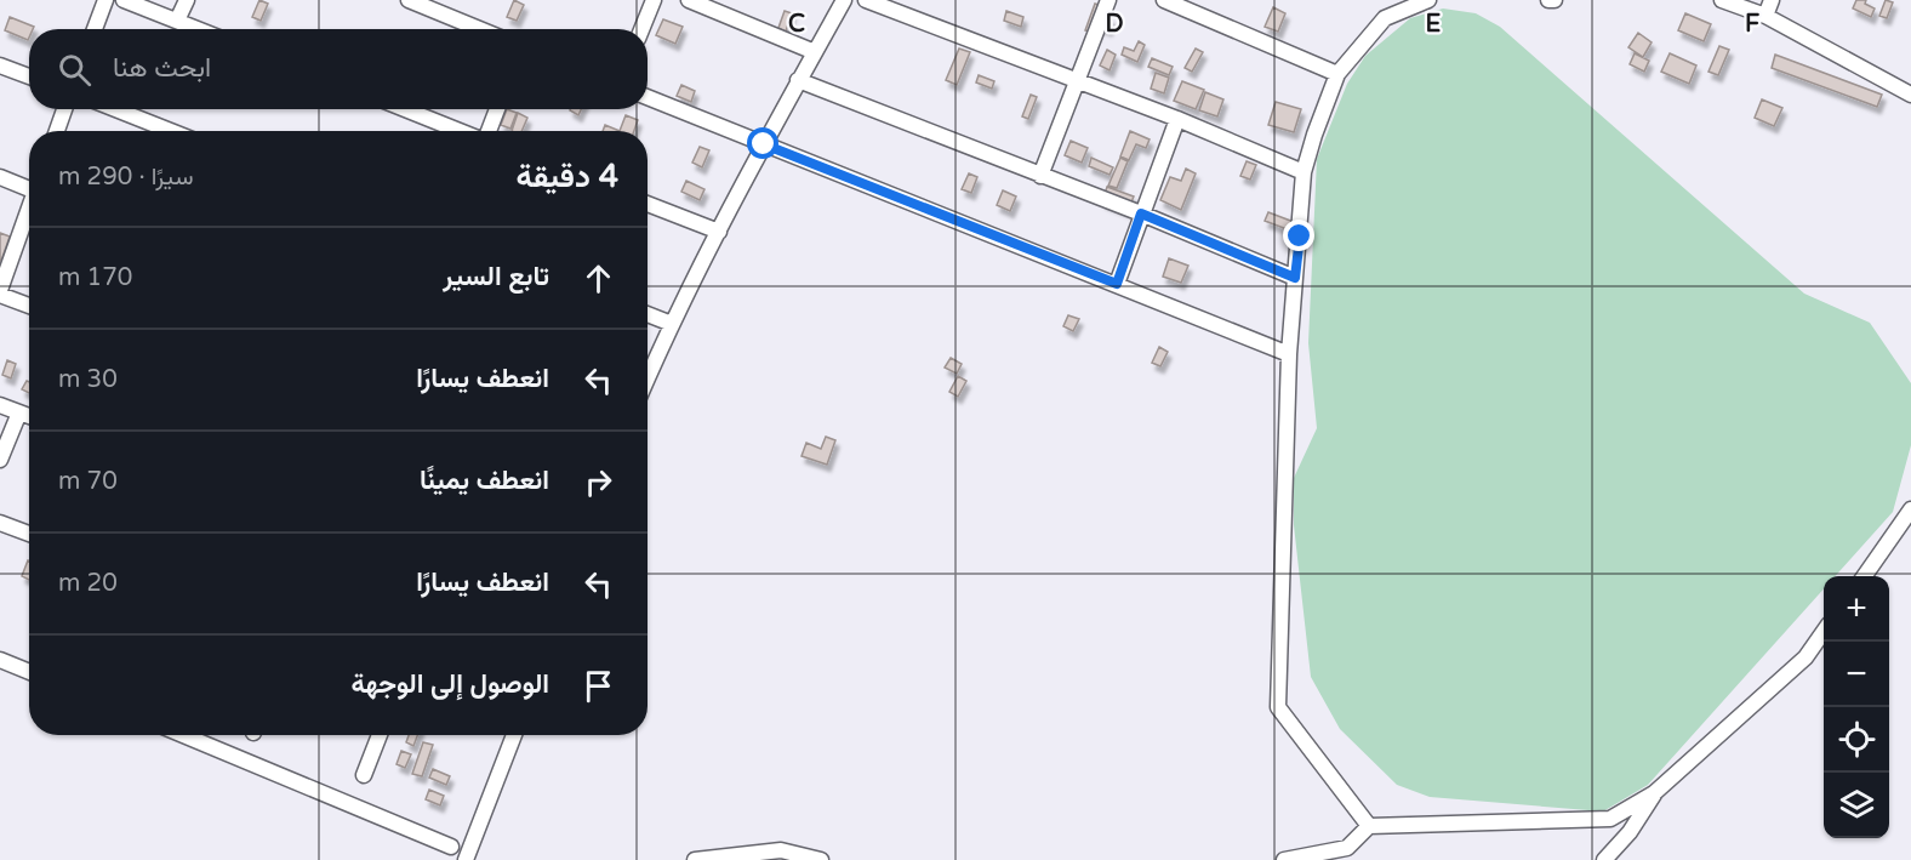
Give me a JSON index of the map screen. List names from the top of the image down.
{
  "page": {
    "search": "ابحث هنا",
    "heading": ["4 دقيقة", "سيرًا · 290 m"],
    "list": [
      ["تابع السير", "170 m"],
      ["انعطف يسارًا", "30 m"],
      ["انعطف يمينًا", "70 m"],
      ["انعطف يسارًا", "20 m"],
      "الوصول إلى الوجهة"
    ],
    "map_buttons": ["+", "−"]
  },
  "grid": {
    "columns": [
      "C",
      "D",
      "E",
      "F"
    ]
  }
}
